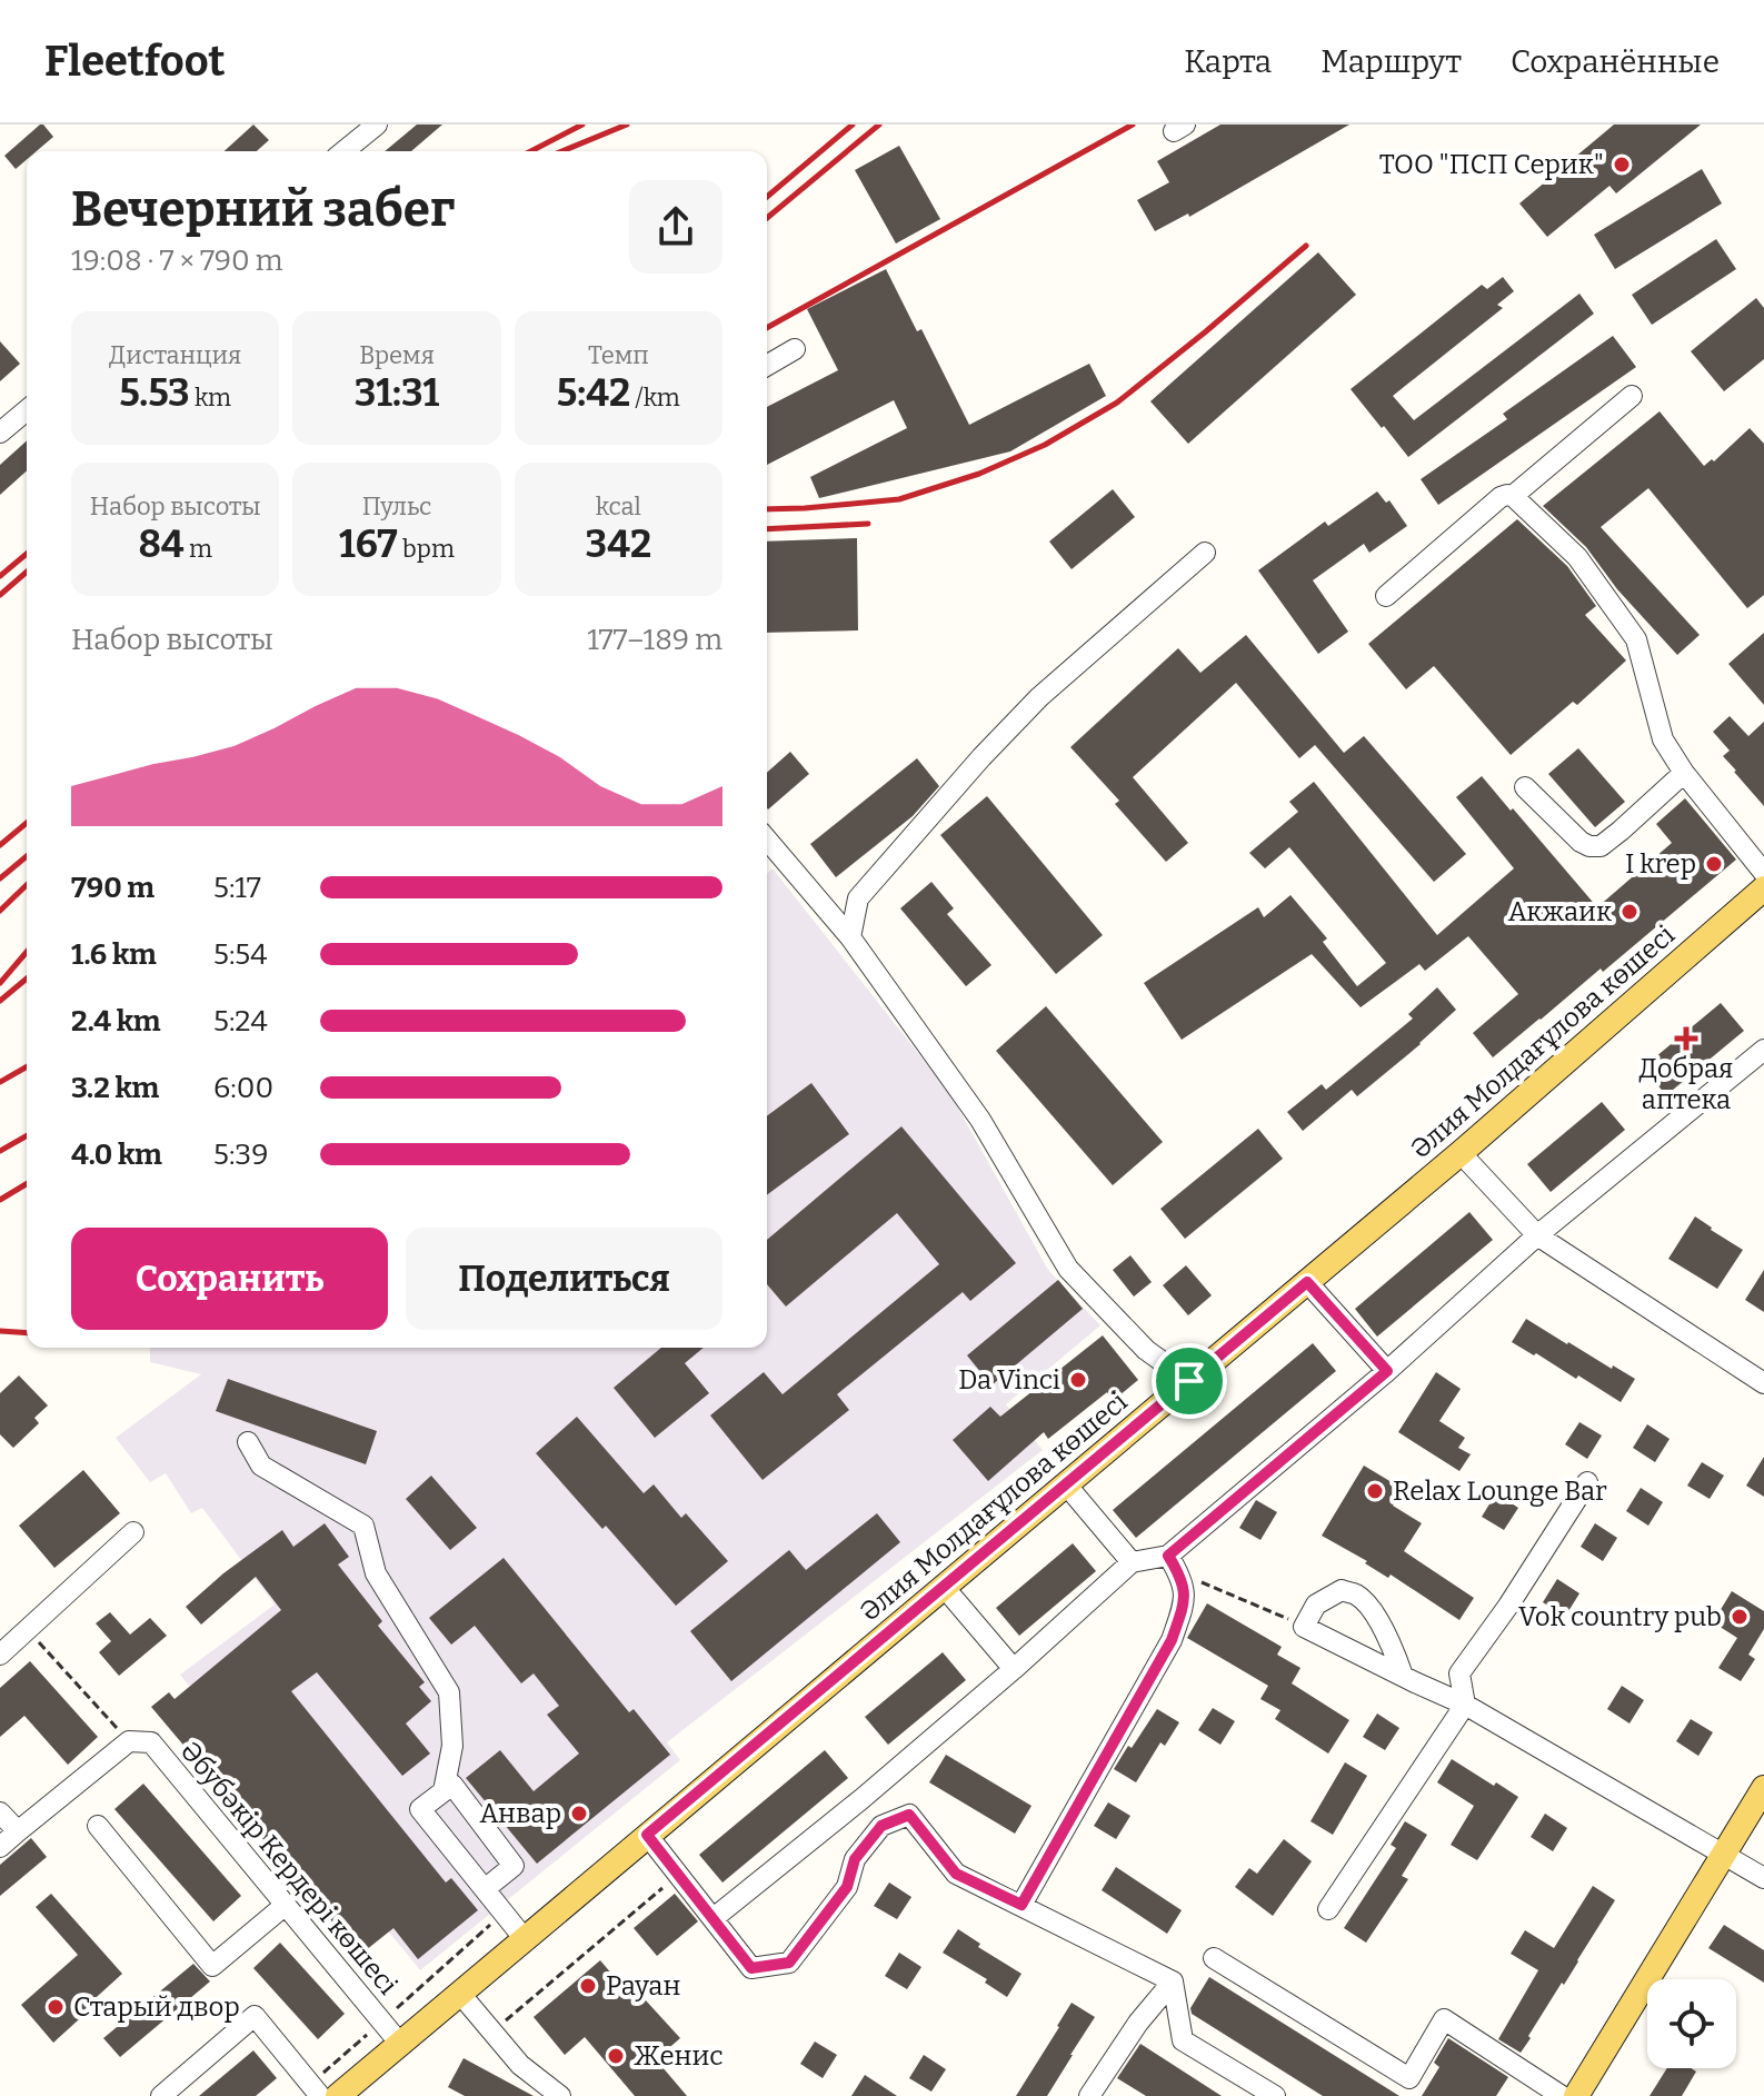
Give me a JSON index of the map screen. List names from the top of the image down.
{
  "streets": {
    "main road": ["Әлия Молдағұлова көшесі"],
    "street": ["Әбубәкір Кердері көшесі"]
  },
  "crossings": [
    ["Әлия Молдағұлова көшесі", "Әбубәкір Кердері көшесі"]
  ],
  "places": {
    "other": [
      "ТОО \"ПСП Серик\"",
      "I krep",
      "Акжаик",
      "Da Vinci",
      "Relax Lounge Bar",
      "Vok country pub",
      "Анвар",
      "Рауан",
      "Старый двор",
      "Женис"
    ],
    "health": ["Добрая аптека"]
  },
  "page": {
    "header": "Fleetfoot",
    "nav": ["Карта", "Маршрут", "Сохранённые"],
    "heading": ["Вечерний забег", "19:08 · 7 × 790 m"],
    "stats": [
      ["Дистанция", "5.53 km"],
      ["Время", "31:31"],
      ["Темп", "5:42 /km"],
      ["Набор высоты", "84 m"],
      ["Пульс", "167 bpm"],
      ["kcal", "342"]
    ],
    "chart": ["Набор высоты", "177–189 m"],
    "list": [
      {
        "name": "790 m",
        "note": "5:17"
      },
      {
        "name": "1.6 km",
        "note": "5:54"
      },
      {
        "name": "2.4 km",
        "note": "5:24"
      },
      {
        "name": "3.2 km",
        "note": "6:00"
      },
      {
        "name": "4.0 km",
        "note": "5:39"
      }
    ],
    "buttons": ["Сохранить", "Поделиться"]
  }
}
